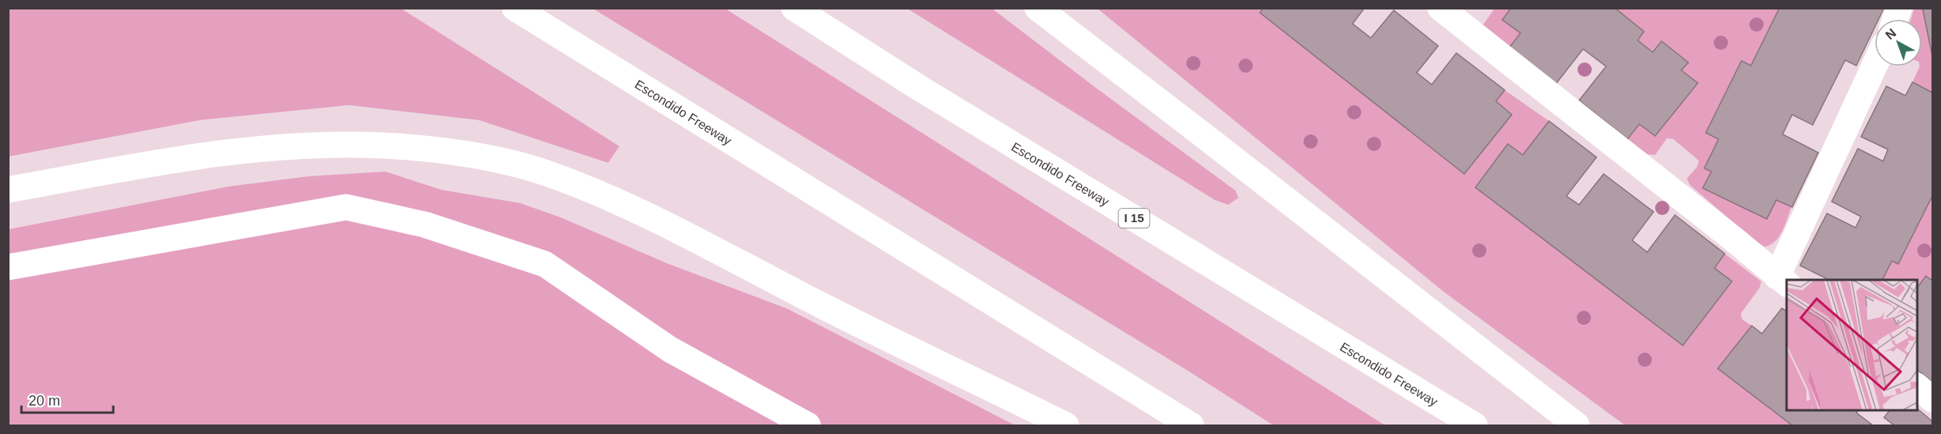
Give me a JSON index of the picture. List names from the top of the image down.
{
  "streets": {
    "main road": ["Escondido Freeway", "I 15"]
  },
  "scale_bar": "20 m",
  "north": "top left"
}
